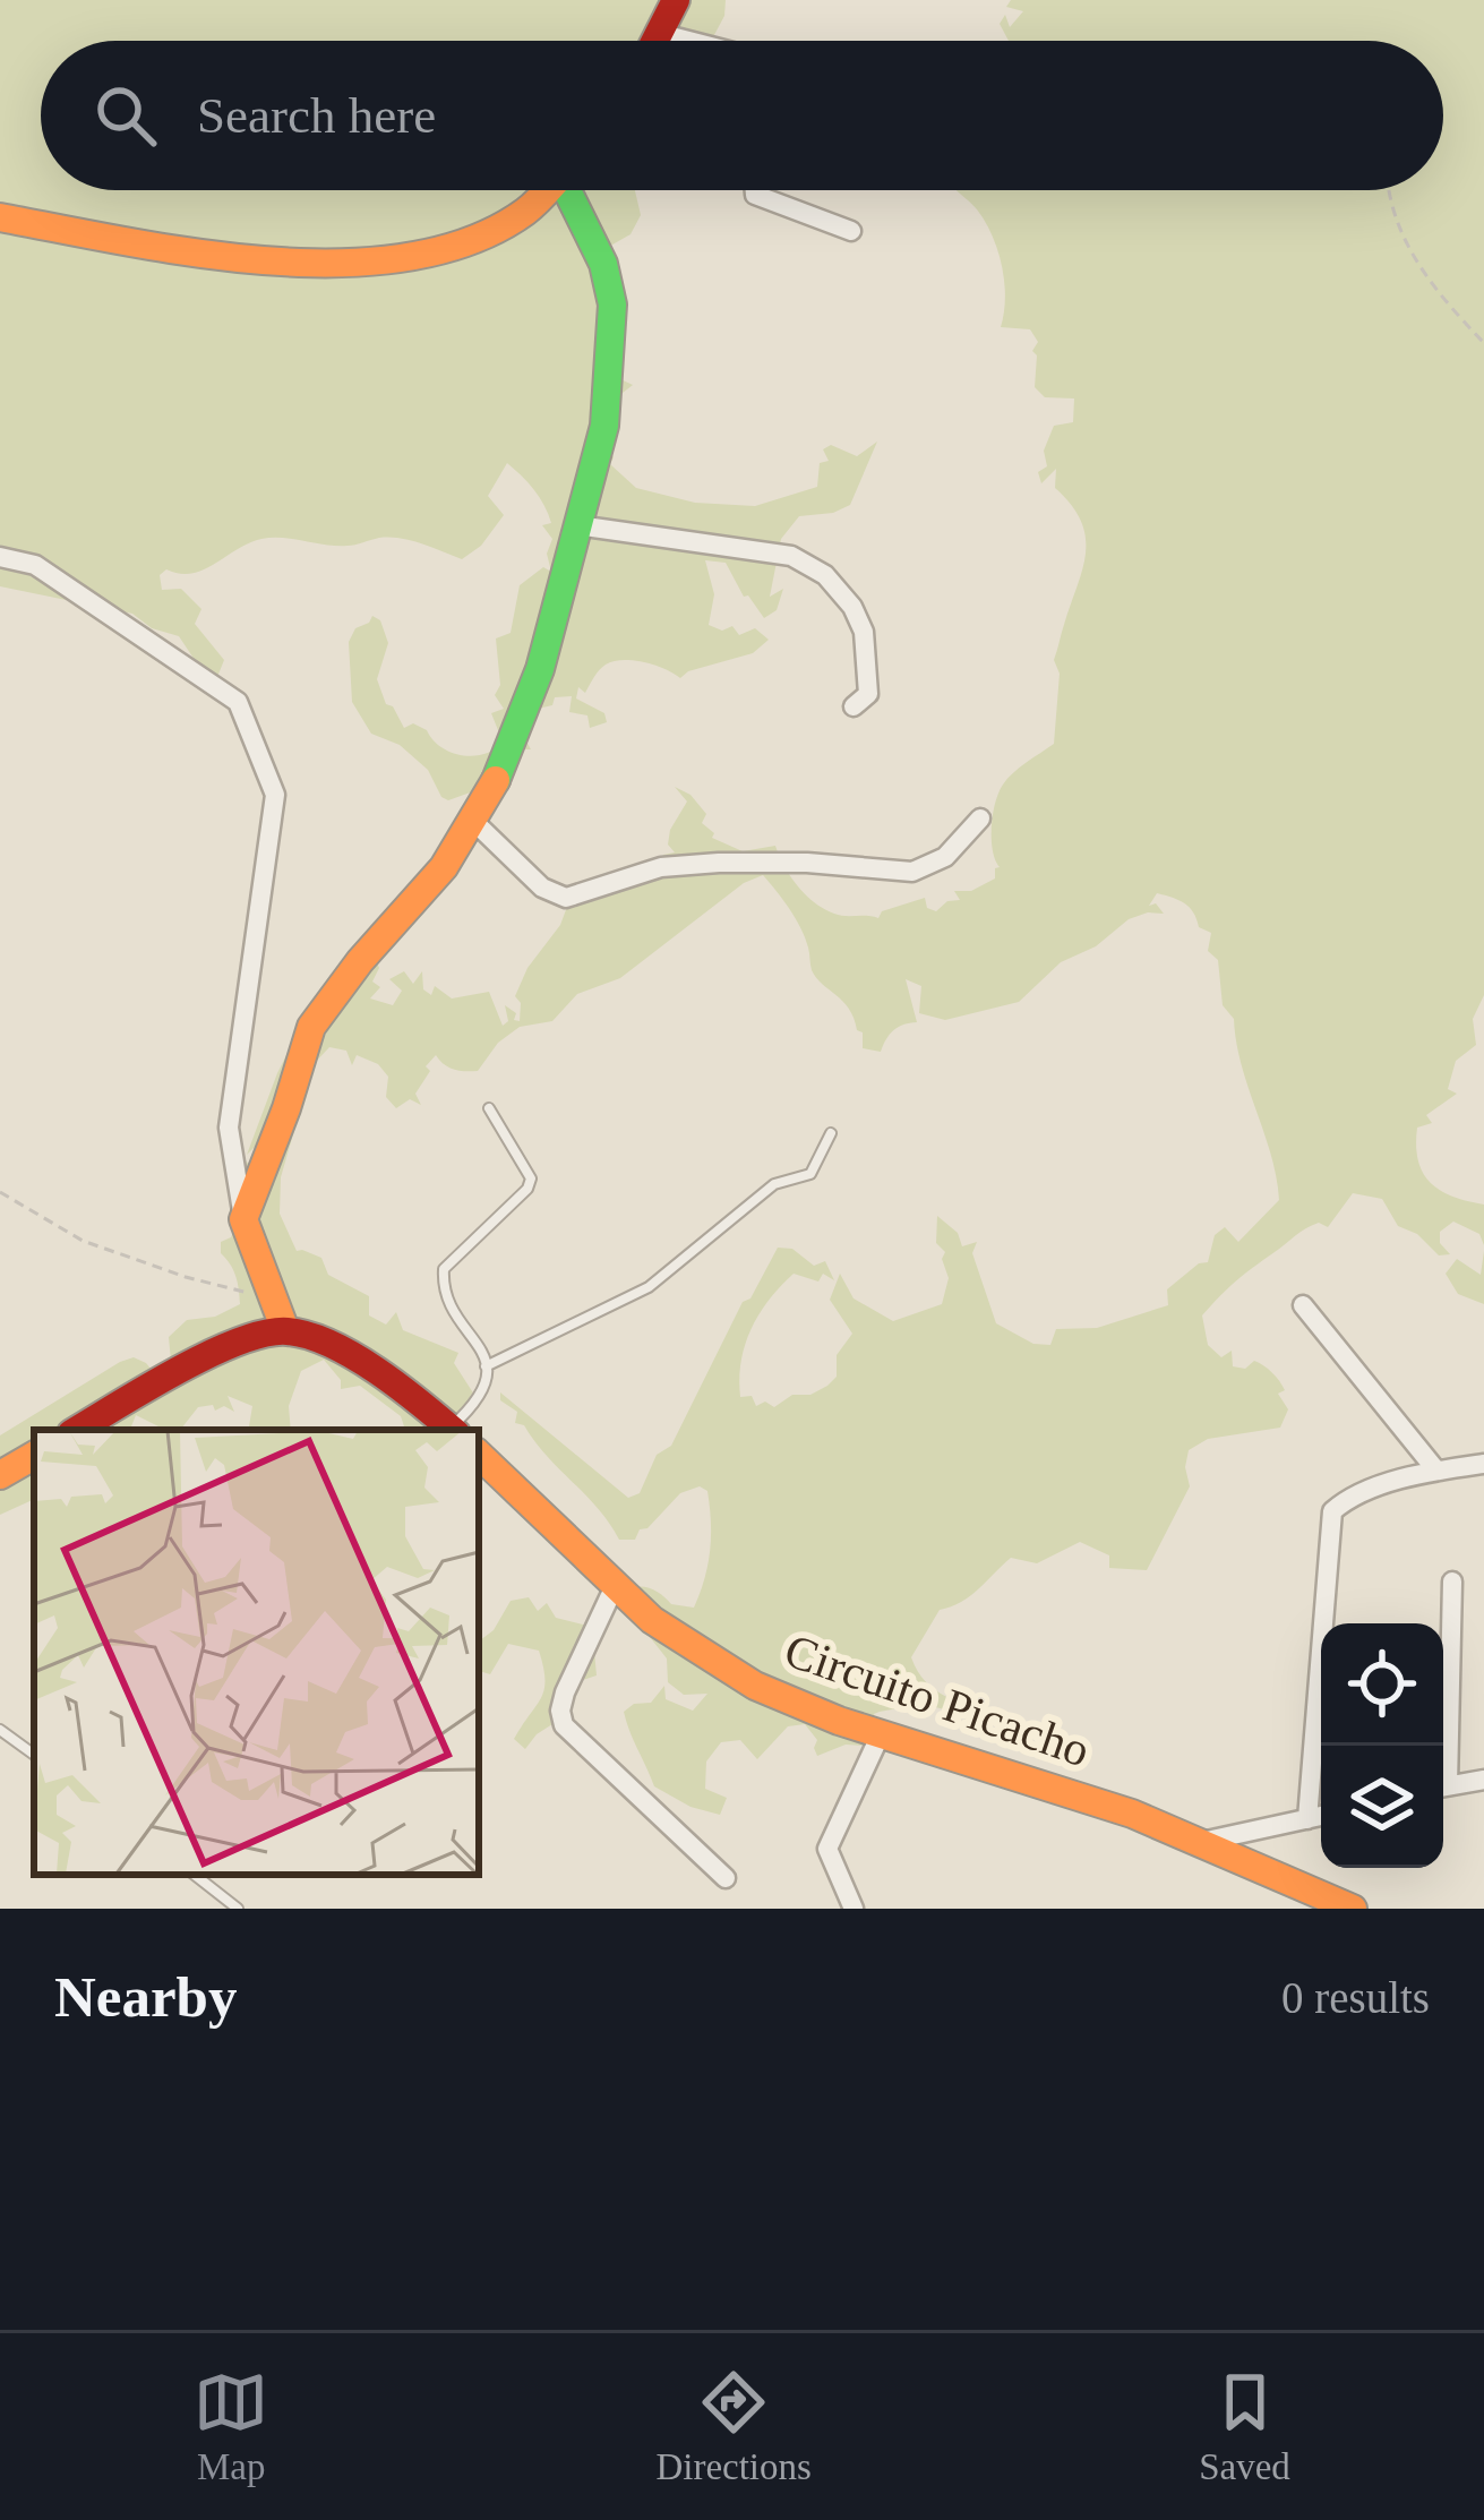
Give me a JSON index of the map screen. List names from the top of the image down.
{
  "streets": {
    "main road": ["Circuito Picacho"]
  },
  "page": {
    "search": "Search here",
    "heading": ["Nearby", "0 results"],
    "nav": ["Map", "Directions", "Saved"]
  }
}
